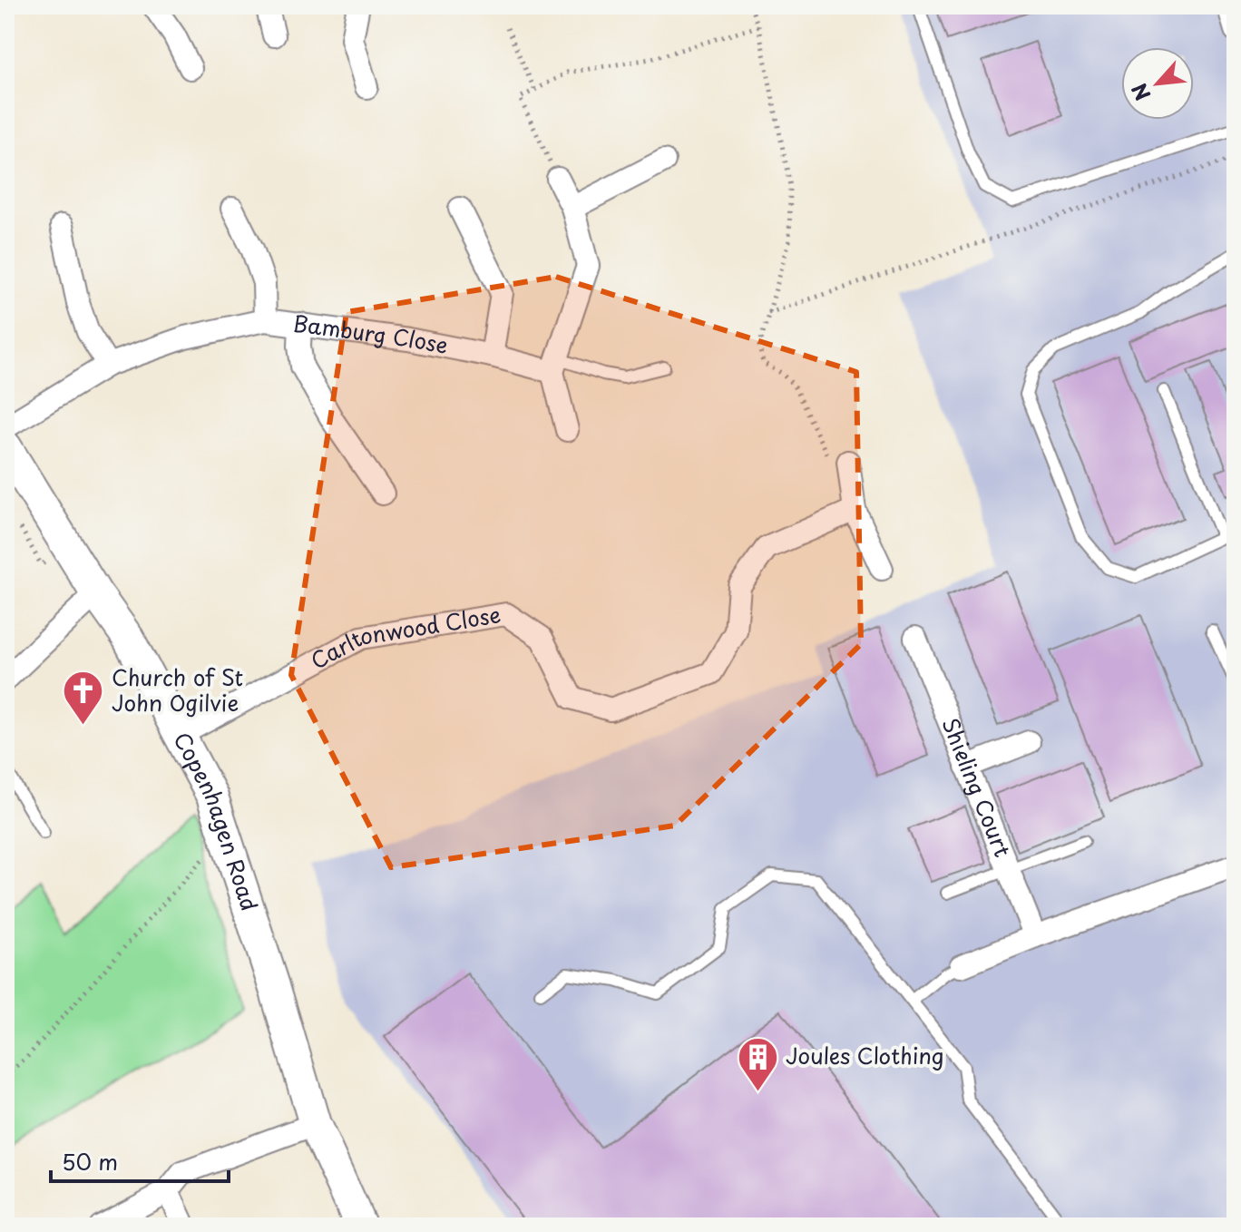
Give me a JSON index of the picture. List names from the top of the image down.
{
  "streets": {
    "street": [
      "Bamburg Close",
      "Carltonwood Close",
      "Shieling Court",
      "Copenhagen Road"
    ]
  },
  "crossings": [
    ["Carltonwood Close", "Copenhagen Road"]
  ],
  "places": {
    "church": ["Church of St John Ogilvie"],
    "building": ["Joules Clothing"]
  },
  "scale_bar": "50 m",
  "north": "bottom left"
}
